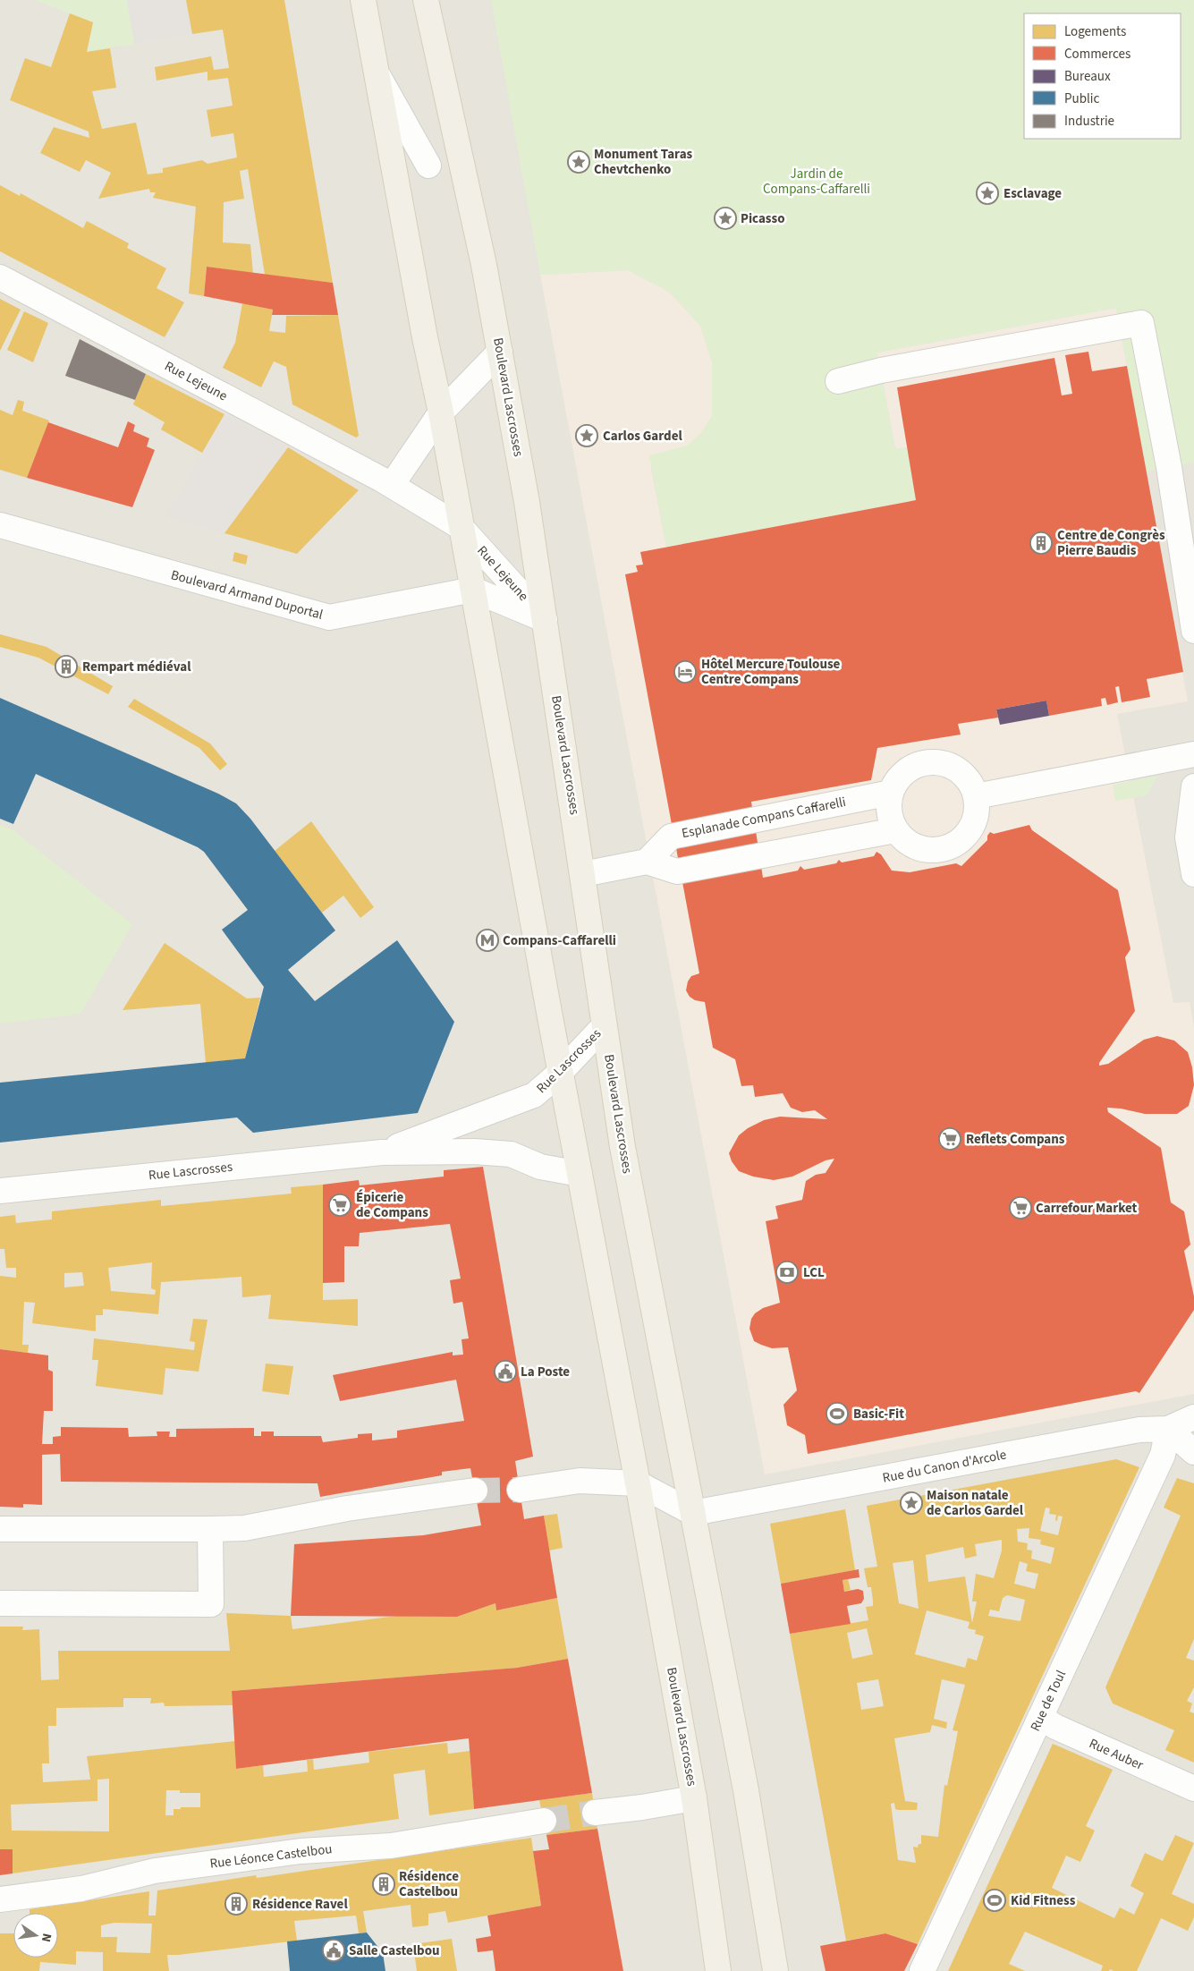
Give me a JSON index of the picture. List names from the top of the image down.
{
  "streets": {
    "main road": ["Boulevard Lascrosses"],
    "street": [
      "Rue Lejeune",
      "Boulevard Armand Duportal",
      "Esplanade Compans Caffarelli",
      "Rue Lascrosses",
      "Rue du Canon d'Arcole",
      "Rue de Toul",
      "Rue Auber",
      "Rue Léonce Castelbou"
    ]
  },
  "crossings": [
    ["Rue Lejeune", "Boulevard Lascrosses"],
    ["Boulevard Lascrosses", "Boulevard Armand Duportal"],
    ["Boulevard Lascrosses", "Rue Lascrosses"],
    ["Boulevard Lascrosses", "Rue du Canon d'Arcole"],
    ["Rue du Canon d'Arcole", "Rue de Toul"],
    ["Rue de Toul", "Rue Auber"]
  ],
  "parks": ["Jardin de Compans-Caffarelli"],
  "places": {
    "place": [
      "Monument Taras Chevtchenko",
      "Esclavage",
      "Picasso",
      "Carlos Gardel",
      "Maison natale de Carlos Gardel"
    ],
    "building": [
      "Centre de Congrès Pierre Baudis",
      "Rempart médiéval",
      "Résidence Castelbou",
      "Résidence Ravel"
    ],
    "hotel": ["Hôtel Mercure Toulouse Centre Compans"],
    "metro station": ["Compans-Caffarelli"],
    "supermarket": ["Reflets Compans", "Épicerie de Compans", "Carrefour Market"],
    "bank": ["LCL"],
    "public building": ["La Poste", "Salle Castelbou"],
    "sports": ["Basic-Fit", "Kid Fitness"]
  },
  "legend": [
    "Logements",
    "Commerces",
    "Bureaux",
    "Public",
    "Industrie"
  ],
  "north": "right"
}
